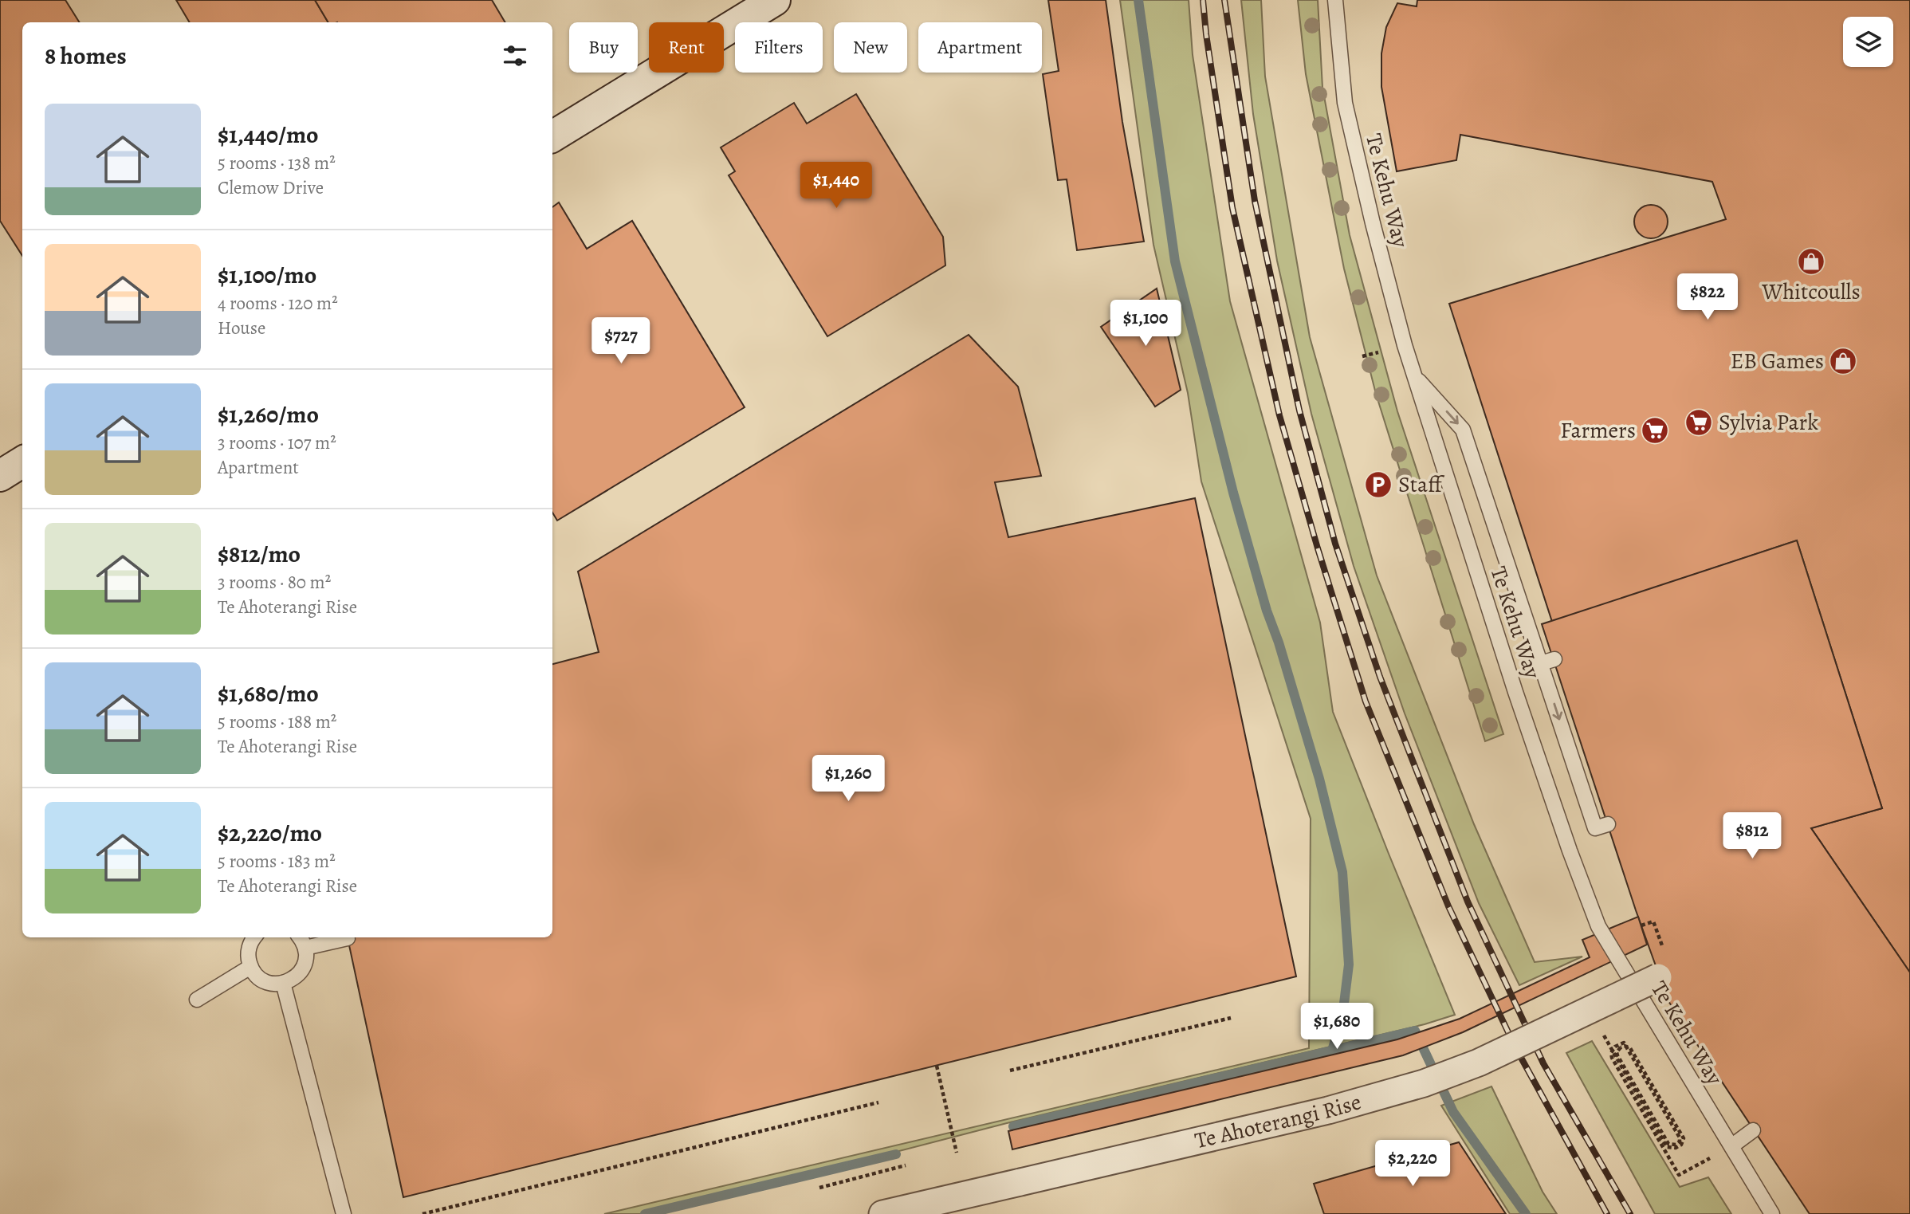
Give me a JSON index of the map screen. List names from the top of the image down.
{
  "streets": {
    "street": ["Te Ahoterangi Rise"],
    "lane": ["Te Kehu Way"]
  },
  "places": {
    "shop": ["Whitcoulls", "EB Games"],
    "supermarket": ["Sylvia Park", "Farmers"],
    "parking": ["Staff"]
  },
  "page": {
    "chip": [
      "Buy",
      "Rent",
      "Filters",
      "New",
      "Apartment"
    ],
    "heading": "8 homes",
    "list": [
      {
        "name": "$1,440/mo",
        "note": "5 rooms · 138 m² · Clemow Drive"
      },
      {
        "name": "$1,100/mo",
        "note": "4 rooms · 120 m² · House"
      },
      {
        "name": "$1,260/mo",
        "note": "3 rooms · 107 m² · Apartment"
      },
      {
        "name": "$812/mo",
        "note": "3 rooms · 80 m² · Te Ahoterangi Rise"
      },
      {
        "name": "$1,680/mo",
        "note": "5 rooms · 188 m² · Te Ahoterangi Rise"
      },
      {
        "name": "$2,220/mo",
        "note": "5 rooms · 183 m² · Te Ahoterangi Rise"
      }
    ],
    "price": [
      "$1,440",
      "$822",
      "$1,100",
      "$727",
      "$1,260",
      "$812",
      "$1,680",
      "$2,220"
    ]
  }
}
